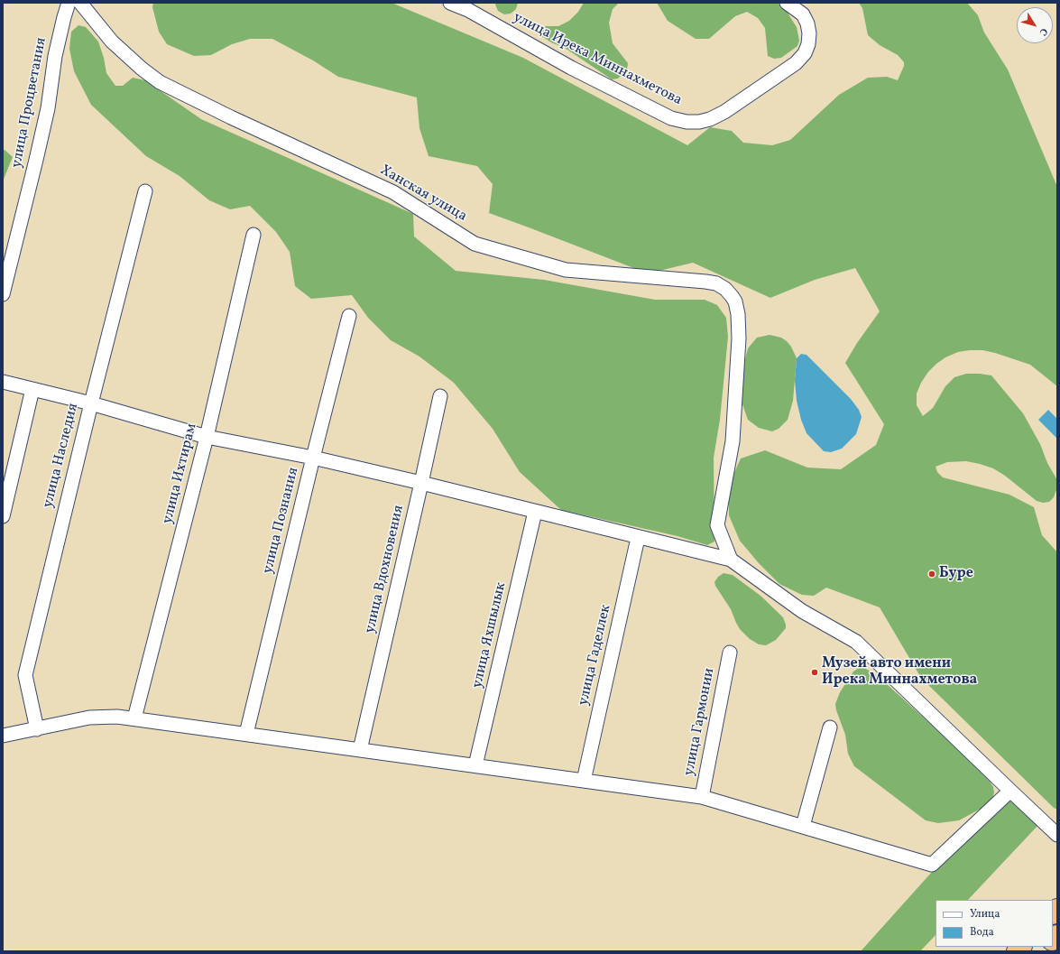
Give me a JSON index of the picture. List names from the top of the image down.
{
  "streets": {
    "street": [
      "улица Ирека Миннахметова",
      "улица Процветания",
      "Ханская улица",
      "улица Наследия",
      "улица Ихтирам",
      "улица Познания",
      "улица Вдохновения",
      "улица Яхшылык",
      "улица Гаделлек",
      "улица Гармонии"
    ]
  },
  "places": ["Буре", "Музей авто имени Ирека Миннахметова"],
  "legend": ["Улица", "Вода"],
  "north": "bottom right"
}
